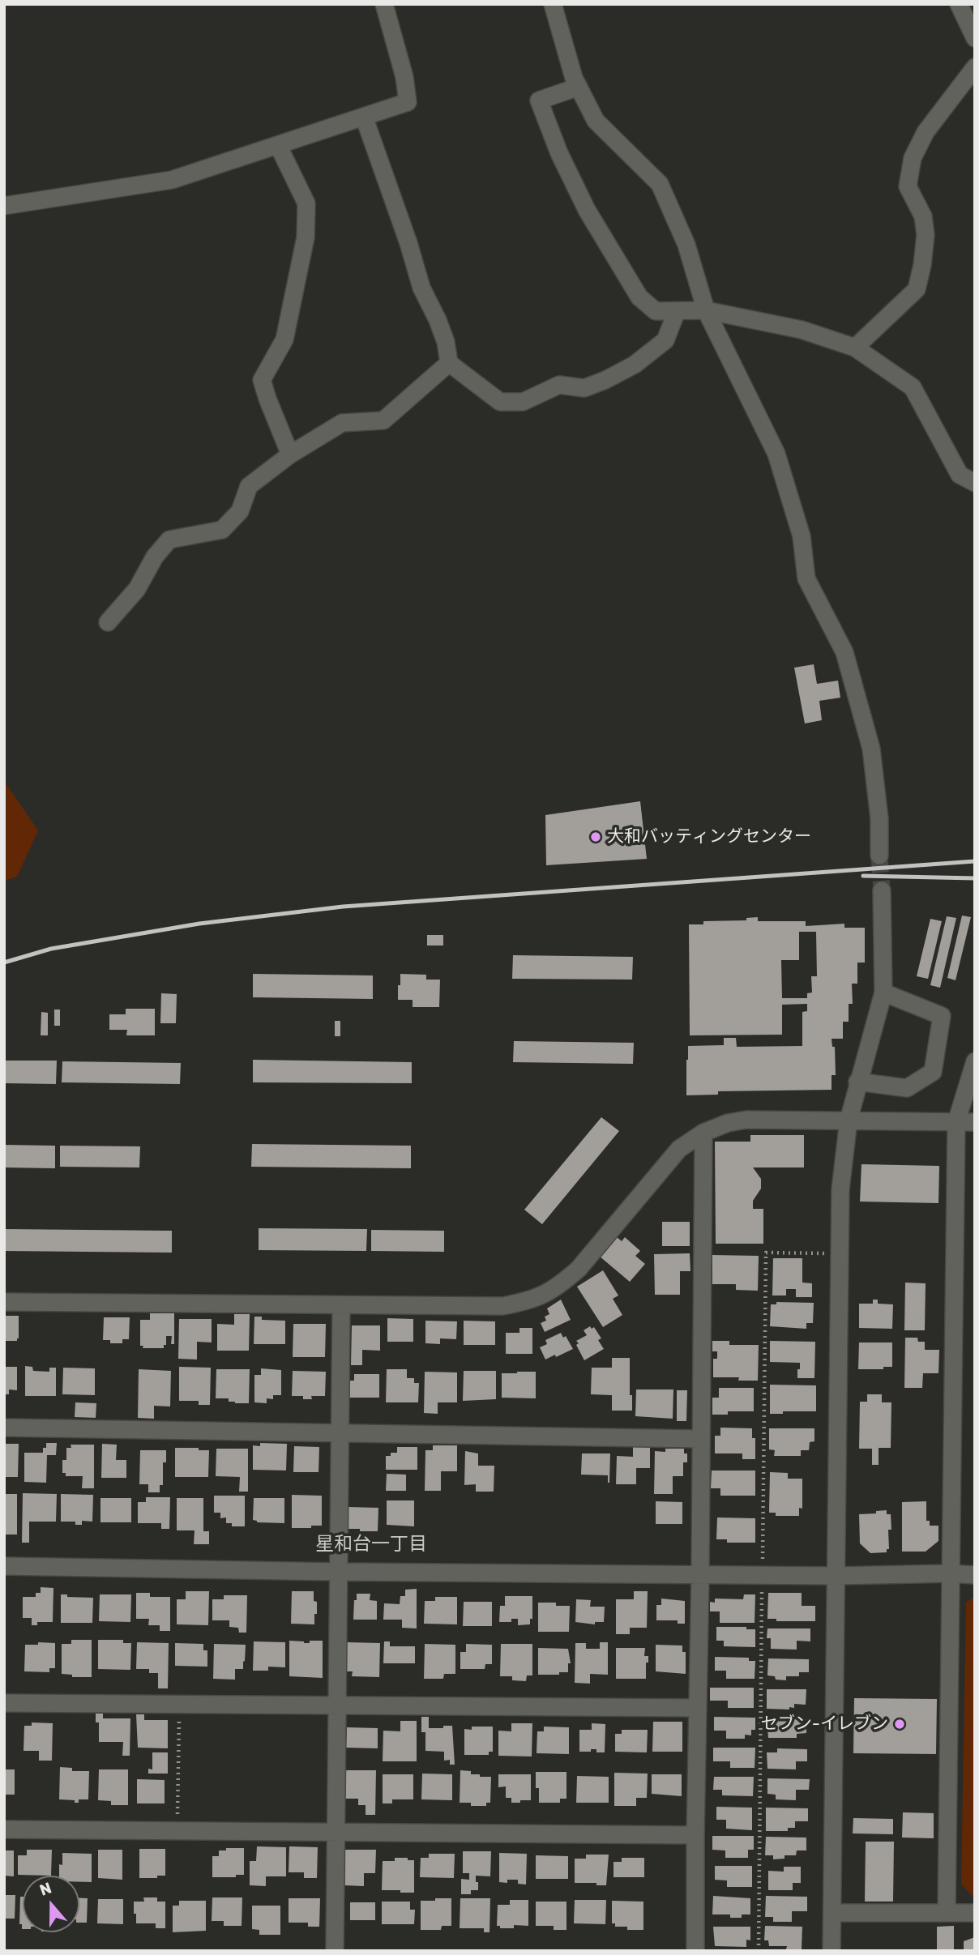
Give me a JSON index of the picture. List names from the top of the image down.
{
  "districts": ["星和台一丁目"],
  "places": ["大和バッティングセンター", "セブン-イレブン"],
  "north": "top"
}
